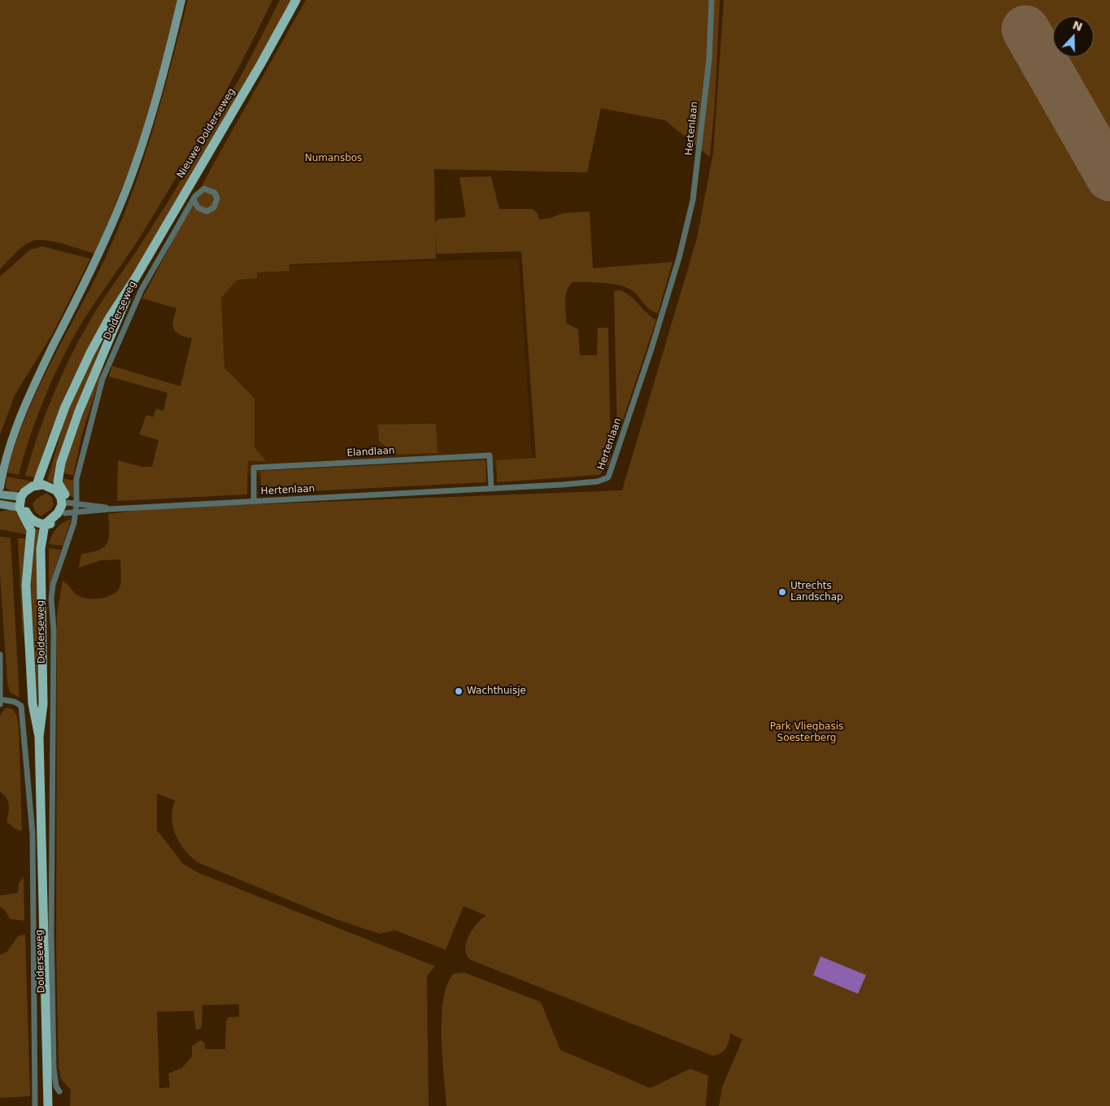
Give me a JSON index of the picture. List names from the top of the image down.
{
  "streets": {
    "main road": ["Nieuwe Dolderseweg", "Dolderseweg"],
    "street": ["Hertenlaan", "Elandlaan"]
  },
  "crossings": [
    ["Hertenlaan", "Nieuwe Dolderseweg"],
    ["Hertenlaan", "Dolderseweg"],
    ["Hertenlaan", "Elandlaan"],
    ["Nieuwe Dolderseweg", "Dolderseweg"]
  ],
  "parks": ["Numansbos", "Park Vliegbasis Soesterberg"],
  "places": ["Utrechts Landschap", "Wachthuisje"],
  "north": "top"
}
